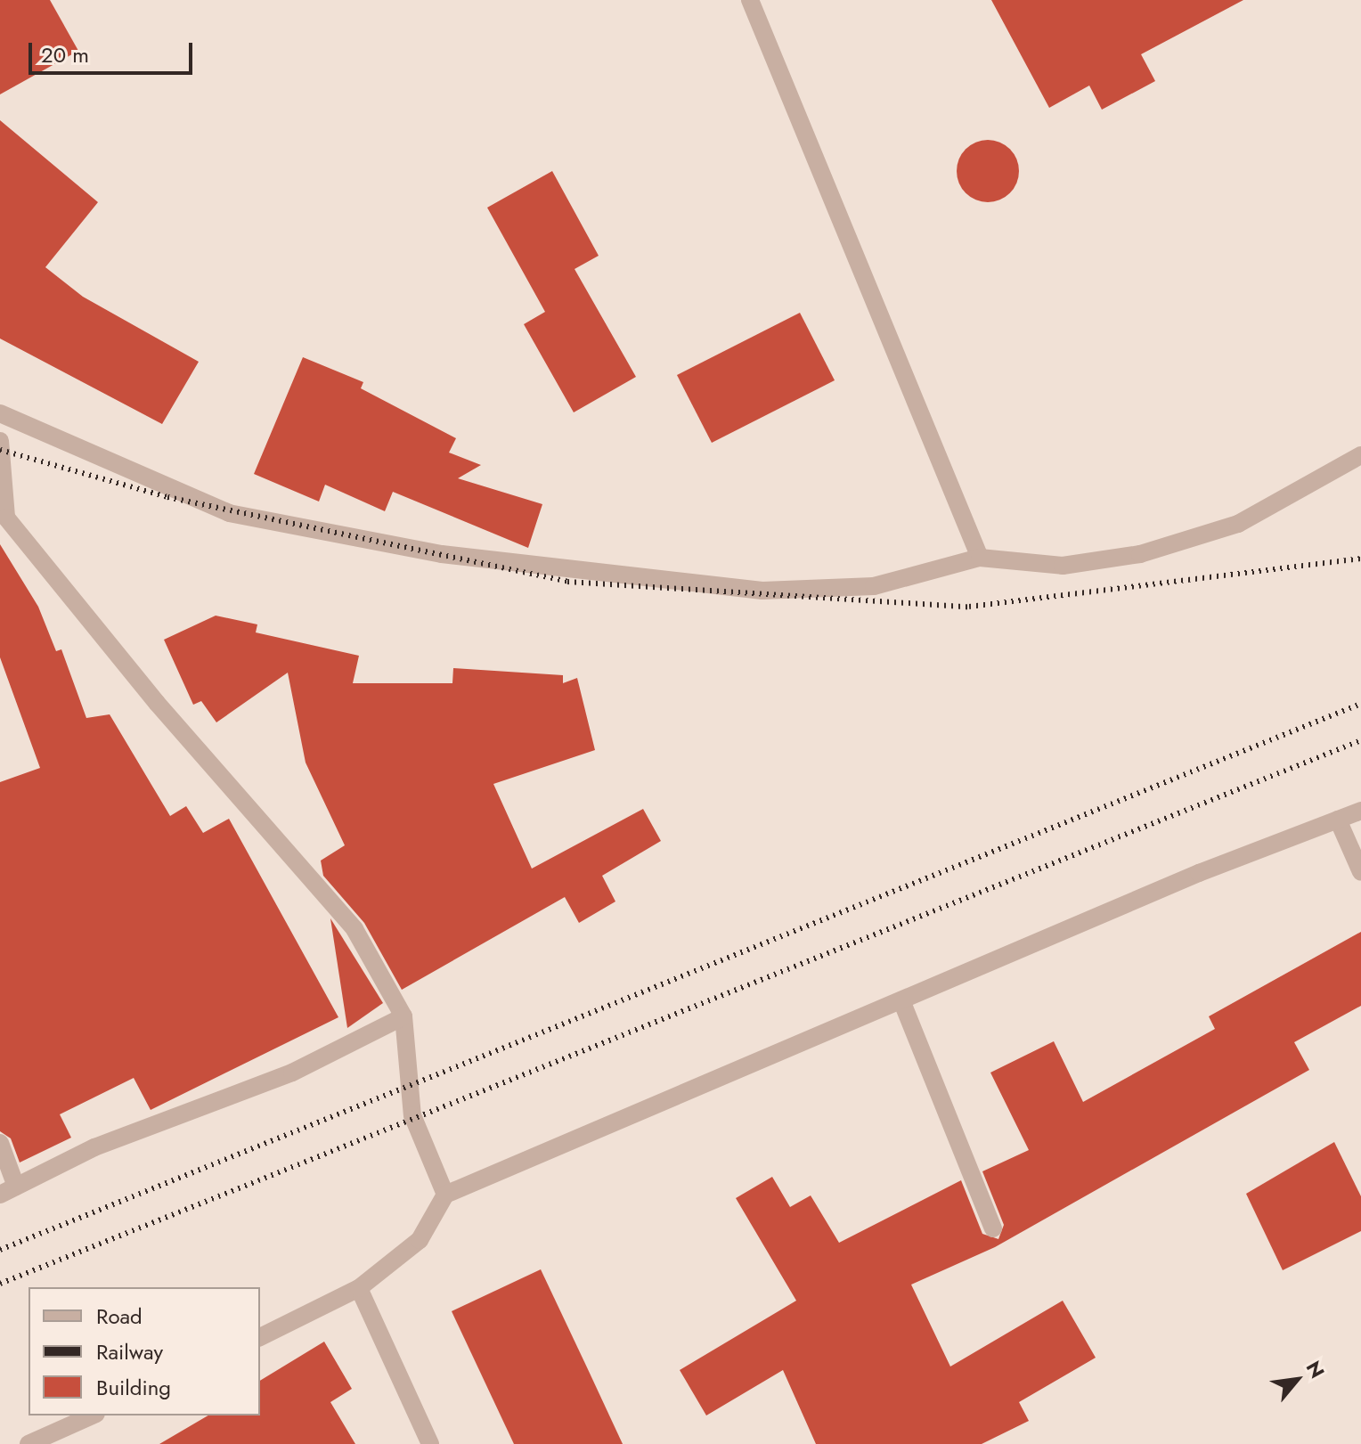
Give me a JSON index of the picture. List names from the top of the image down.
{
  "legend": ["Road", "Railway", "Building"],
  "scale_bar": "20 m",
  "north": "top right"
}
